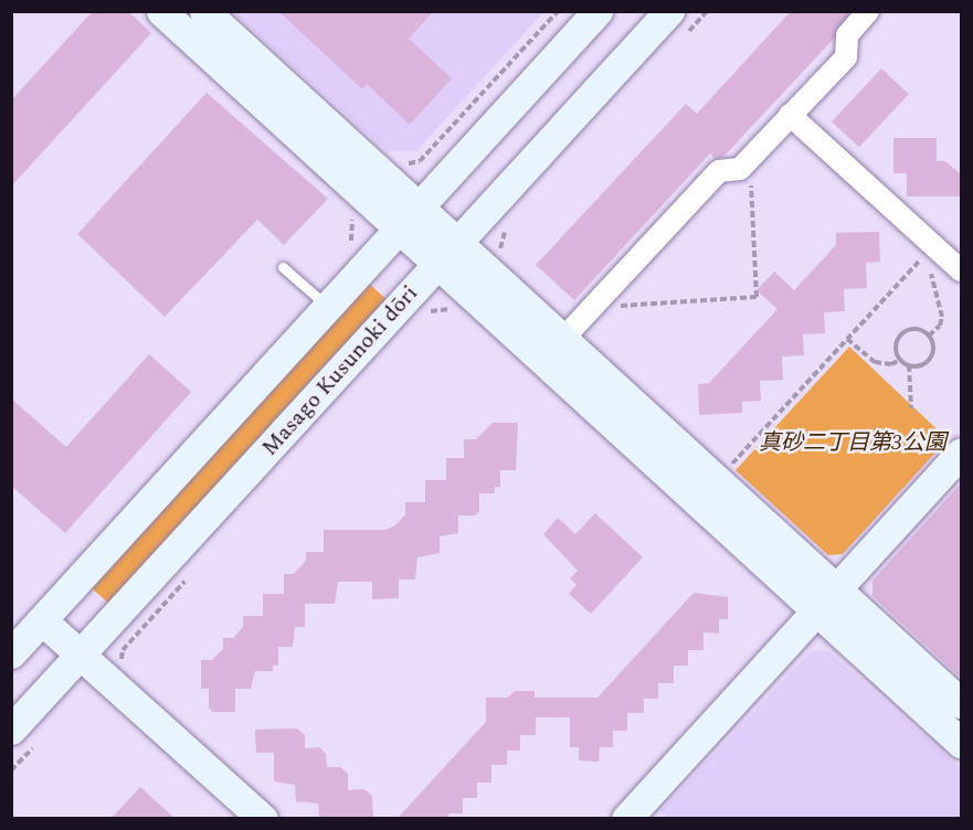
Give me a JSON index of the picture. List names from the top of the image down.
{
  "streets": {
    "street": ["Masago Kusunoki dōri"]
  },
  "parks": ["真砂二丁目第3公園"]
}
